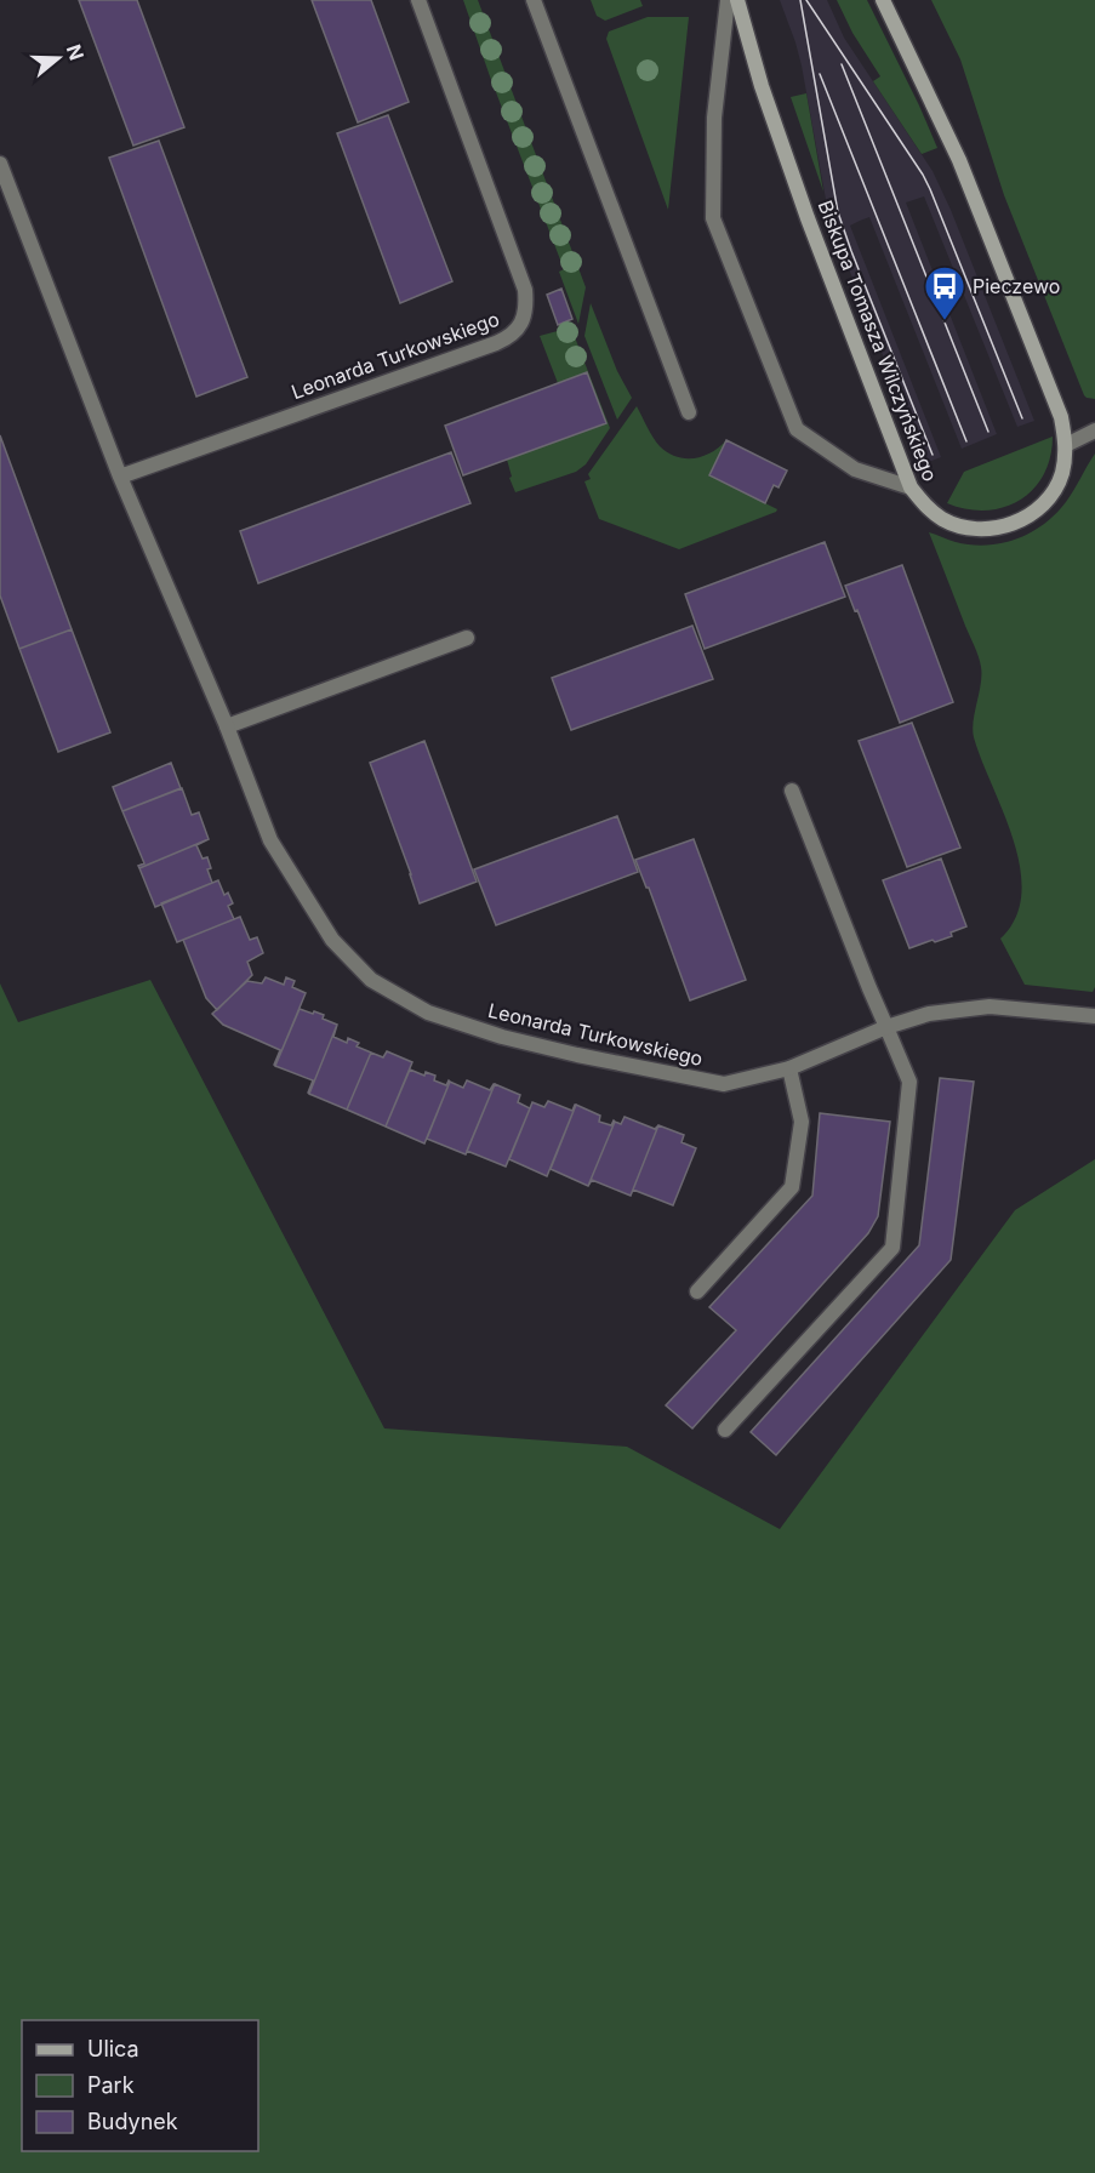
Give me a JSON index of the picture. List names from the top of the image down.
{
  "streets": {
    "street": ["Biskupa Tomasza Wilczyńskiego", "Leonarda Turkowskiego"]
  },
  "places": {
    "bus stop": ["Pieczewo"]
  },
  "legend": ["Ulica", "Park", "Budynek"],
  "north": "right"
}
